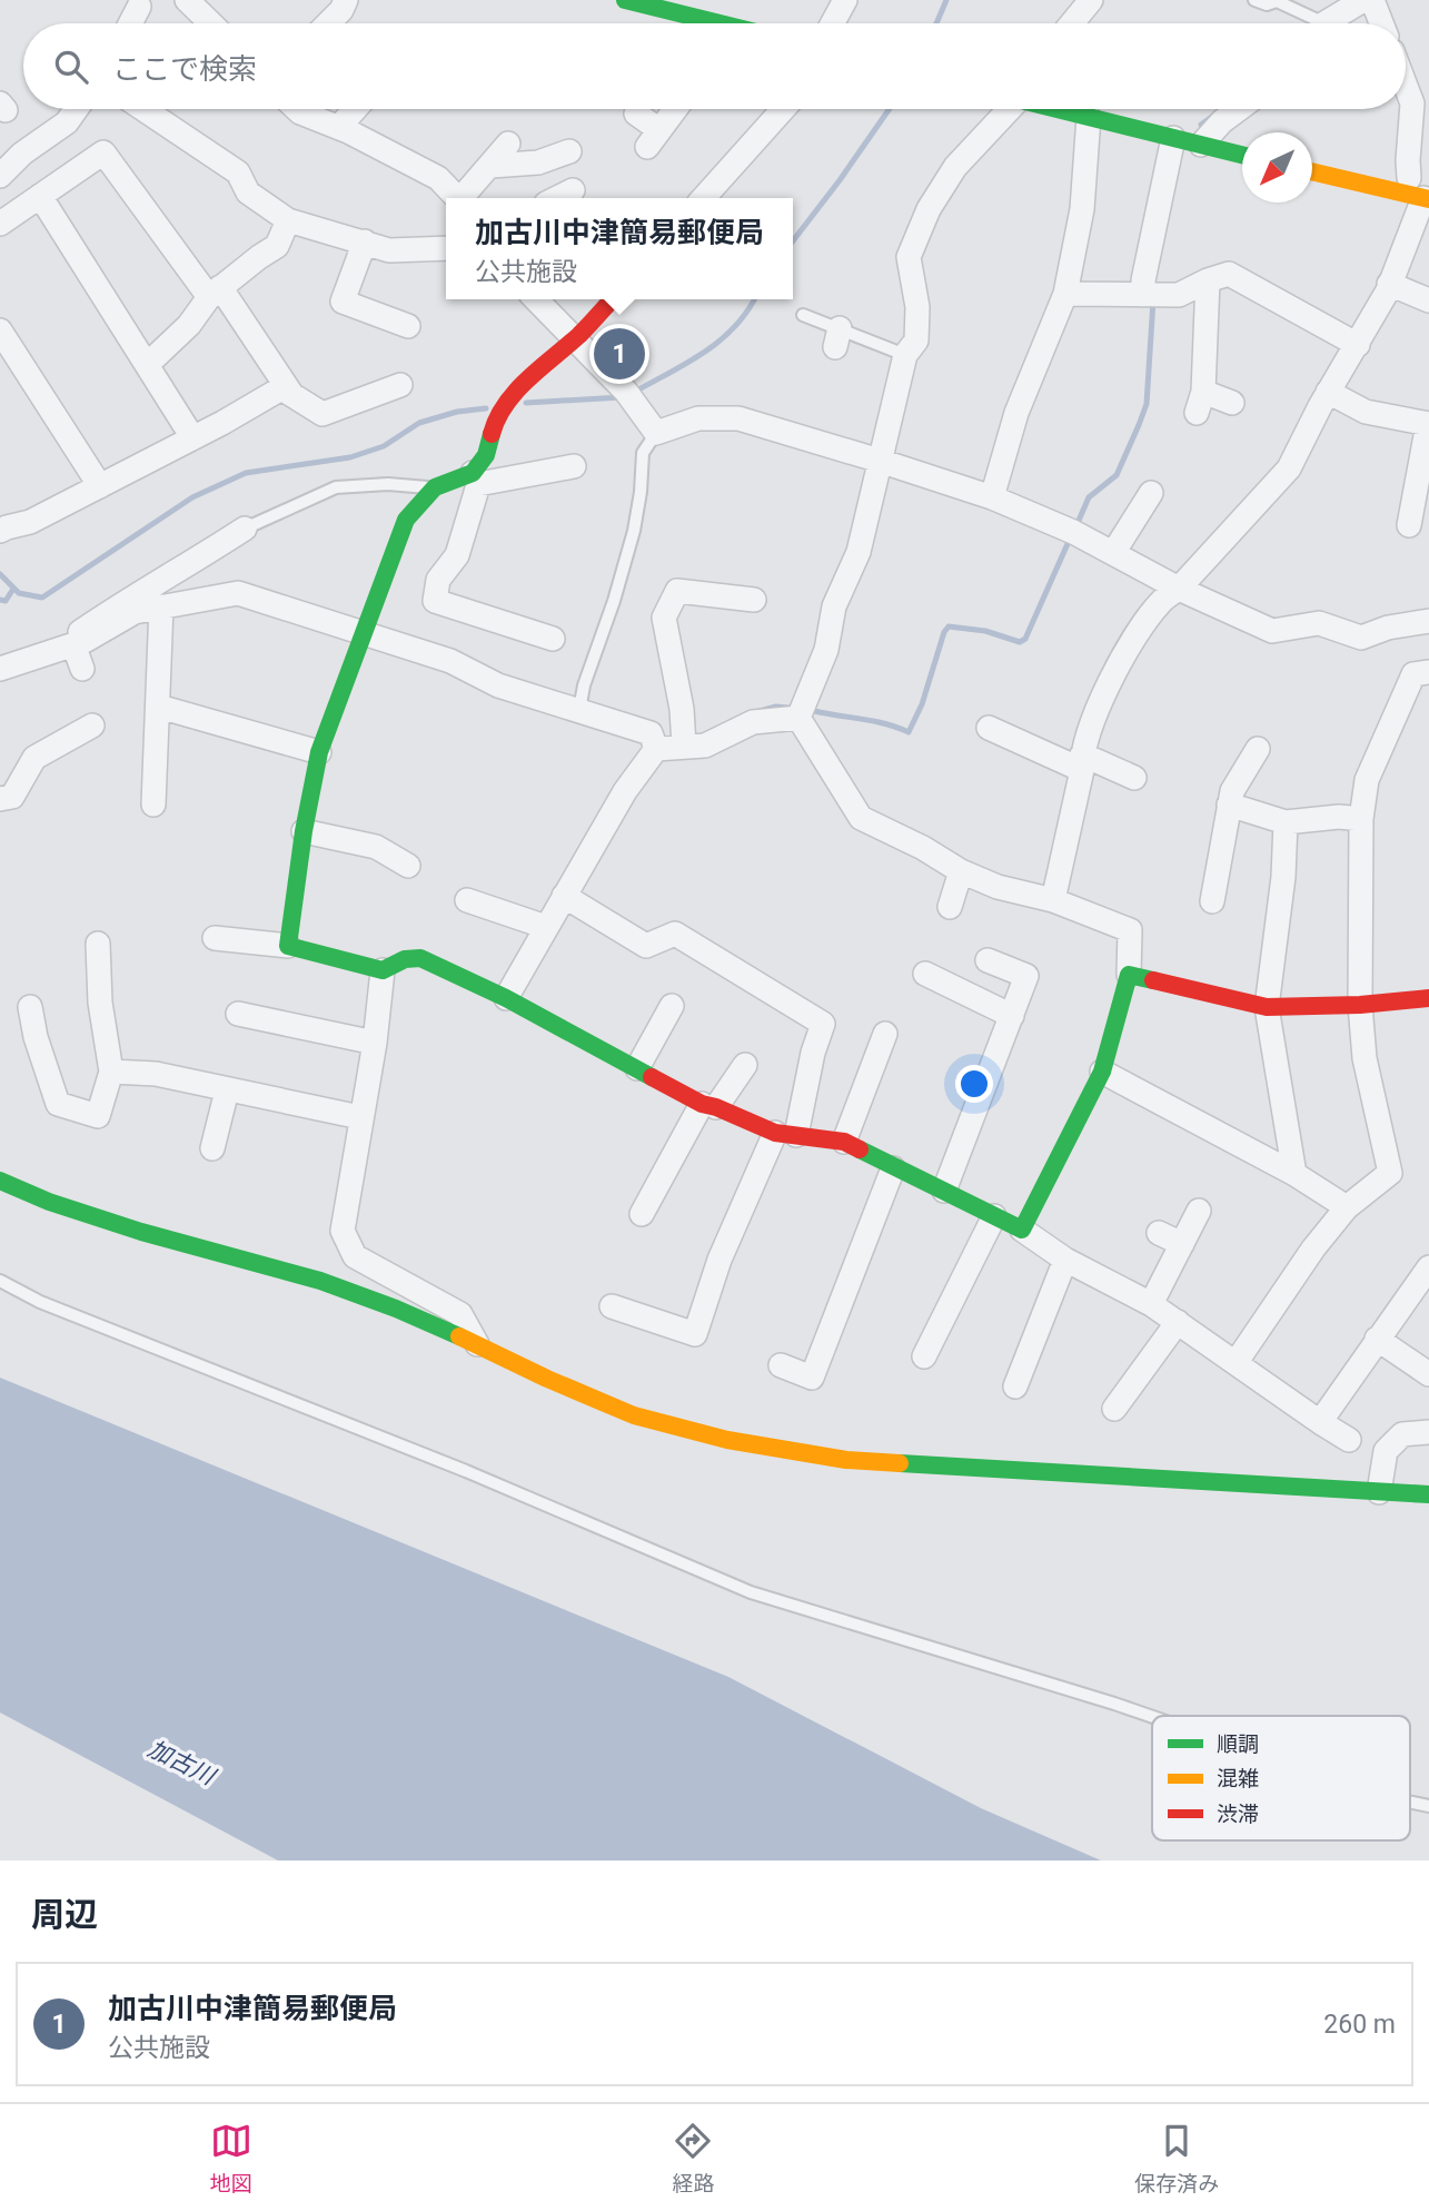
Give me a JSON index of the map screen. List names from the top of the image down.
{
  "water": ["加古川"],
  "legend": ["順調", "混雑", "渋滞"],
  "north": "bottom left",
  "page": {
    "search": "ここで検索",
    "popup": ["加古川中津簡易郵便局", "公共施設"],
    "pins": "1",
    "heading": "周辺",
    "list": [
      {
        "mark": "1",
        "name": "加古川中津簡易郵便局",
        "note": "公共施設",
        "value": "260 m"
      }
    ],
    "nav": ["地図", "経路", "保存済み"]
  }
}
